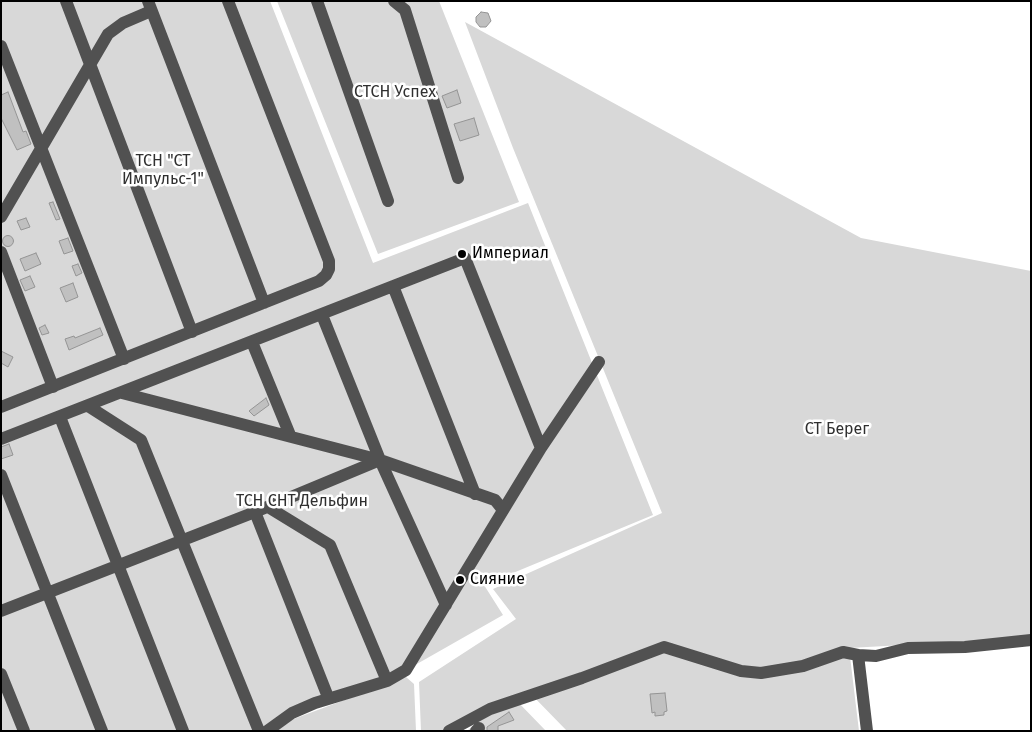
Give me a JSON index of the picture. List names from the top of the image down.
{
  "parks": [
    "СТСН Успех",
    "ТСН \"СТ Импульс-1\"",
    "СТ Берег",
    "ТСН СНТ Дельфин"
  ],
  "places": ["Империал", "Сияние"]
}
